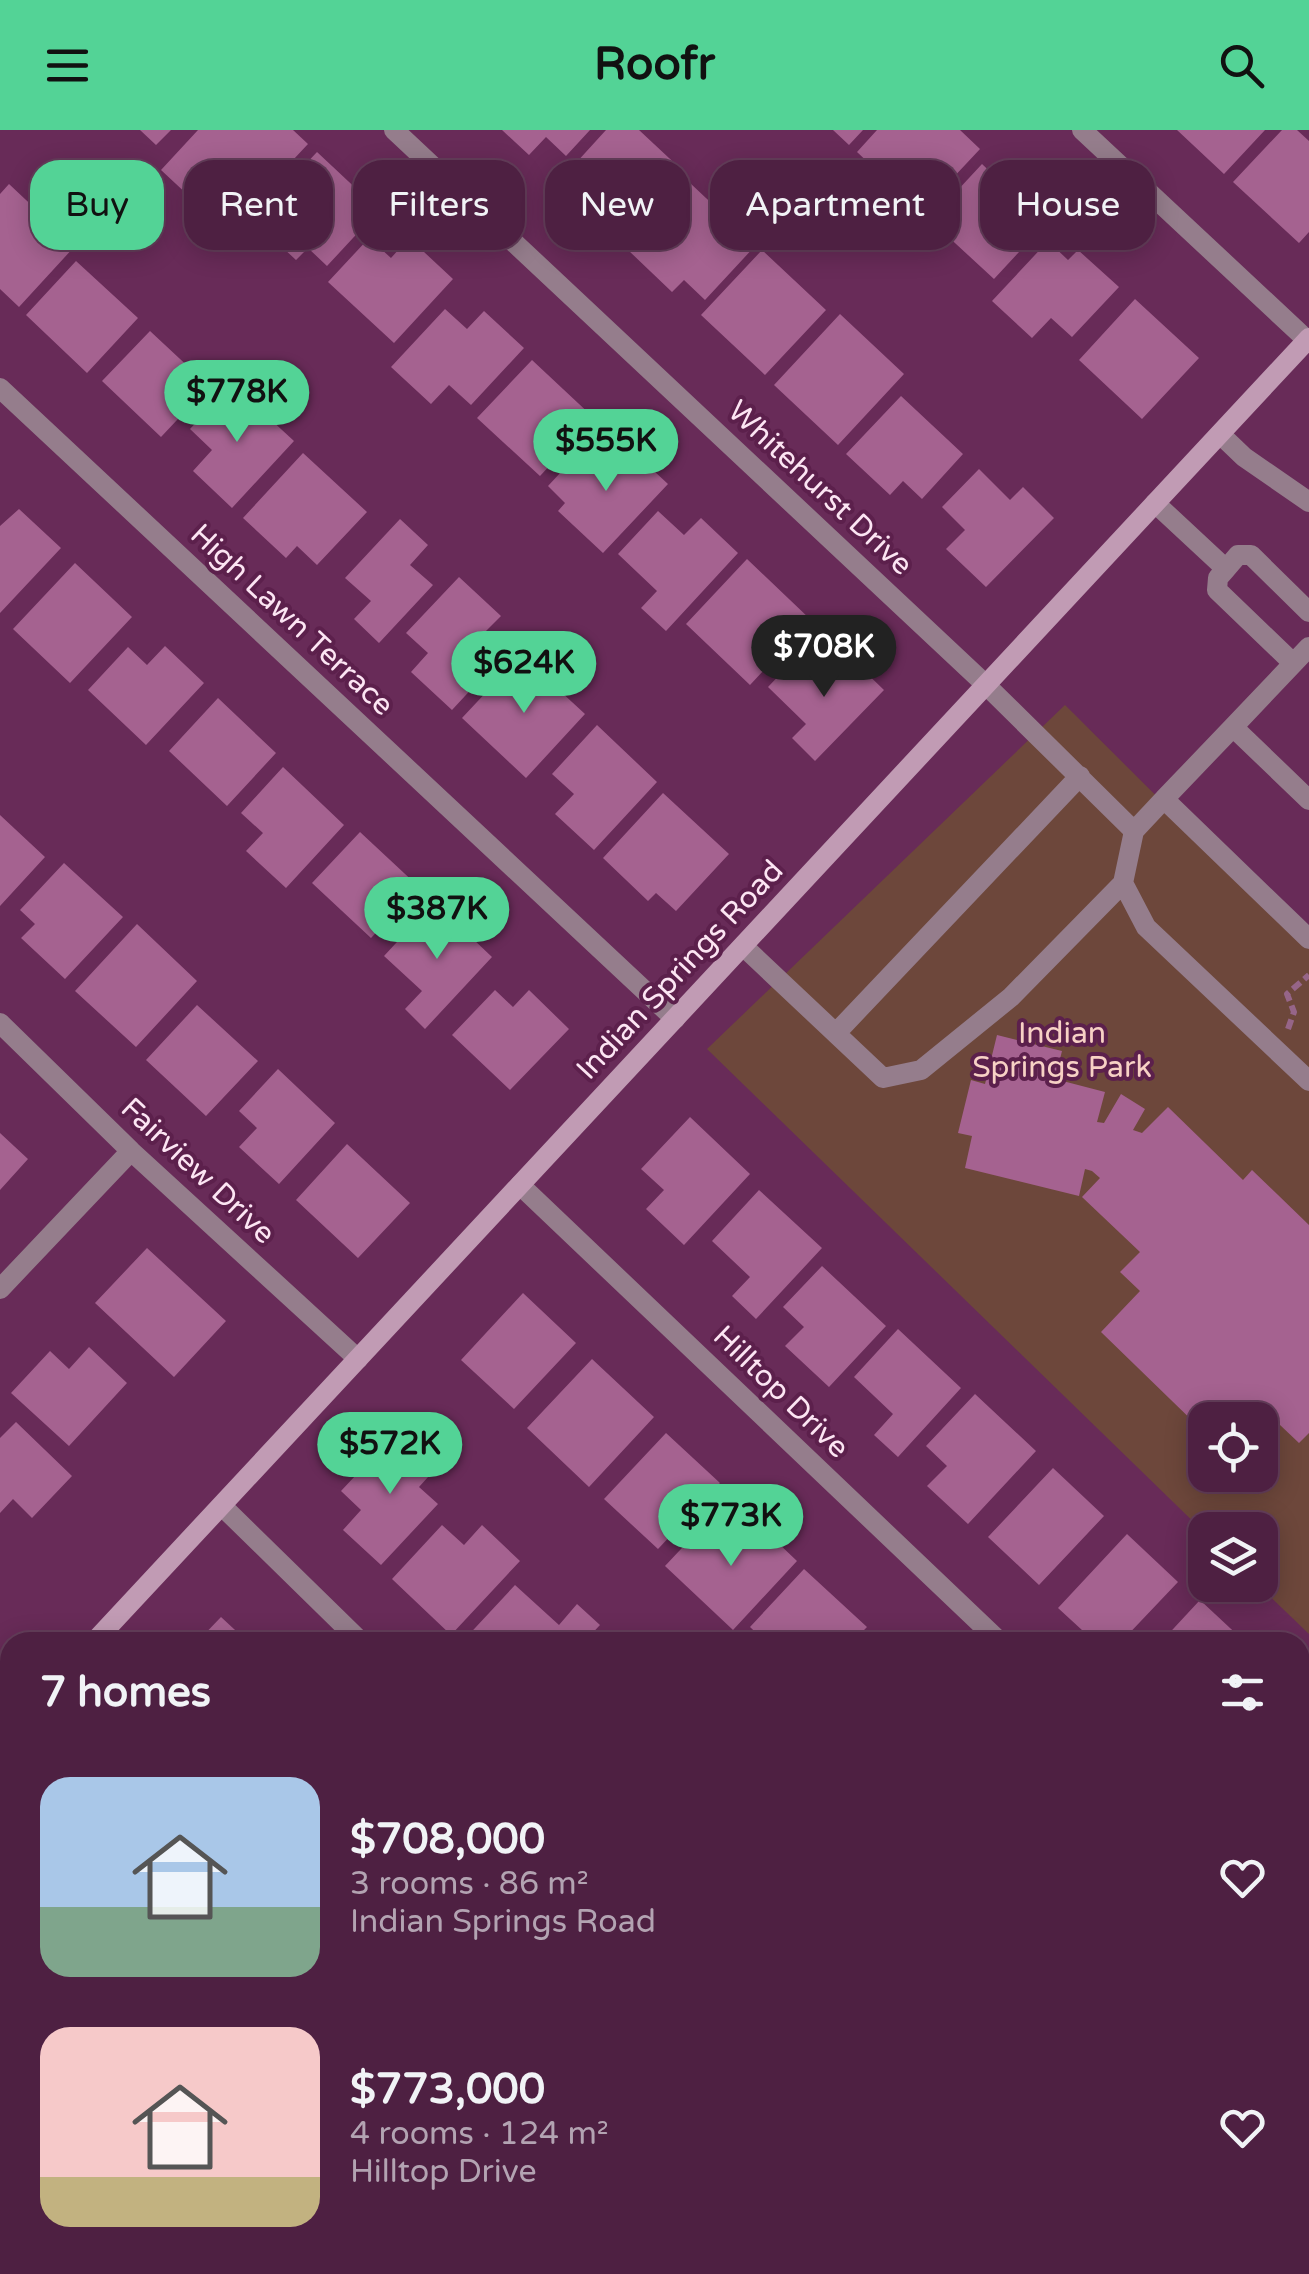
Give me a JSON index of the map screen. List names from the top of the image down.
{
  "streets": {
    "street": [
      "Whitehurst Drive",
      "High Lawn Terrace",
      "Indian Springs Road",
      "Fairview Drive",
      "Hilltop Drive"
    ]
  },
  "crossings": [
    ["Whitehurst Drive", "Indian Springs Road"],
    ["High Lawn Terrace", "Indian Springs Road"],
    ["Indian Springs Road", "Fairview Drive"],
    ["Indian Springs Road", "Hilltop Drive"]
  ],
  "parks": ["Indian Springs Park"],
  "page": {
    "header": "Roofr",
    "chip": [
      "Buy",
      "Rent",
      "Filters",
      "New",
      "Apartment",
      "House"
    ],
    "price": [
      "$778K",
      "$555K",
      "$708K",
      "$624K",
      "$387K",
      "$572K",
      "$773K"
    ],
    "heading": "7 homes",
    "list": [
      {
        "name": "$708,000",
        "note": "3 rooms · 86 m² · Indian Springs Road"
      },
      {
        "name": "$773,000",
        "note": "4 rooms · 124 m² · Hilltop Drive"
      }
    ]
  }
}
